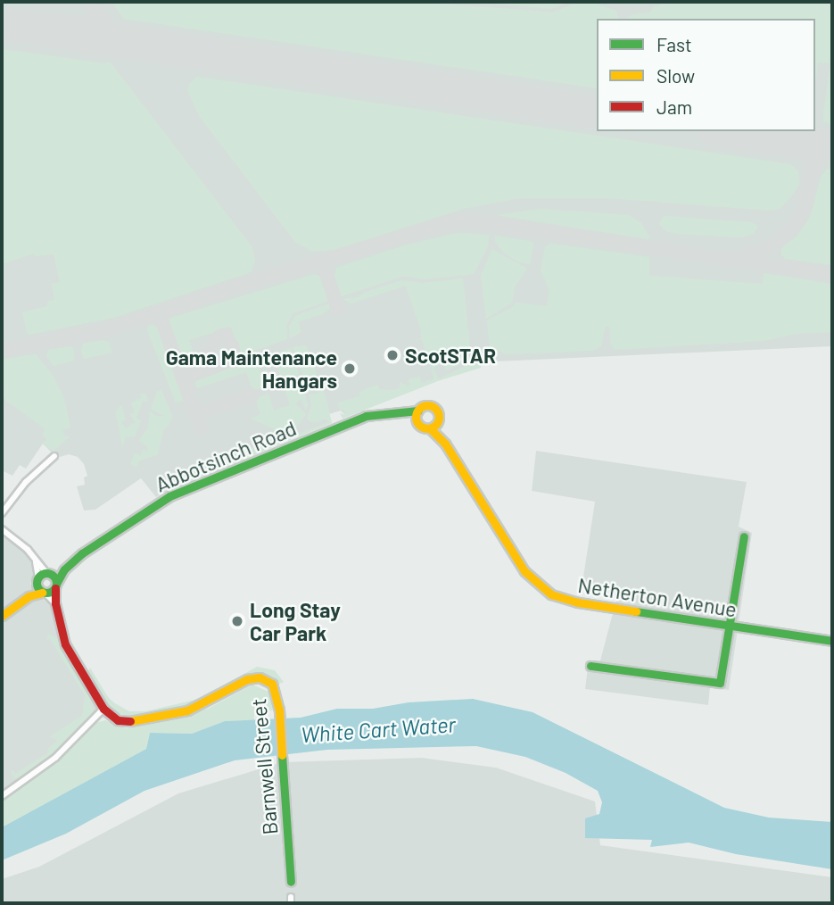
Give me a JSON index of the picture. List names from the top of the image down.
{
  "streets": {
    "street": ["Abbotsinch Road", "Netherton Avenue", "Barnwell Street"]
  },
  "crossings": [
    ["Abbotsinch Road", "Netherton Avenue"]
  ],
  "water": ["White Cart Water"],
  "places": ["ScotSTAR", "Gama Maintenance Hangars", "Long Stay Car Park"],
  "legend": ["Fast", "Slow", "Jam"]
}
